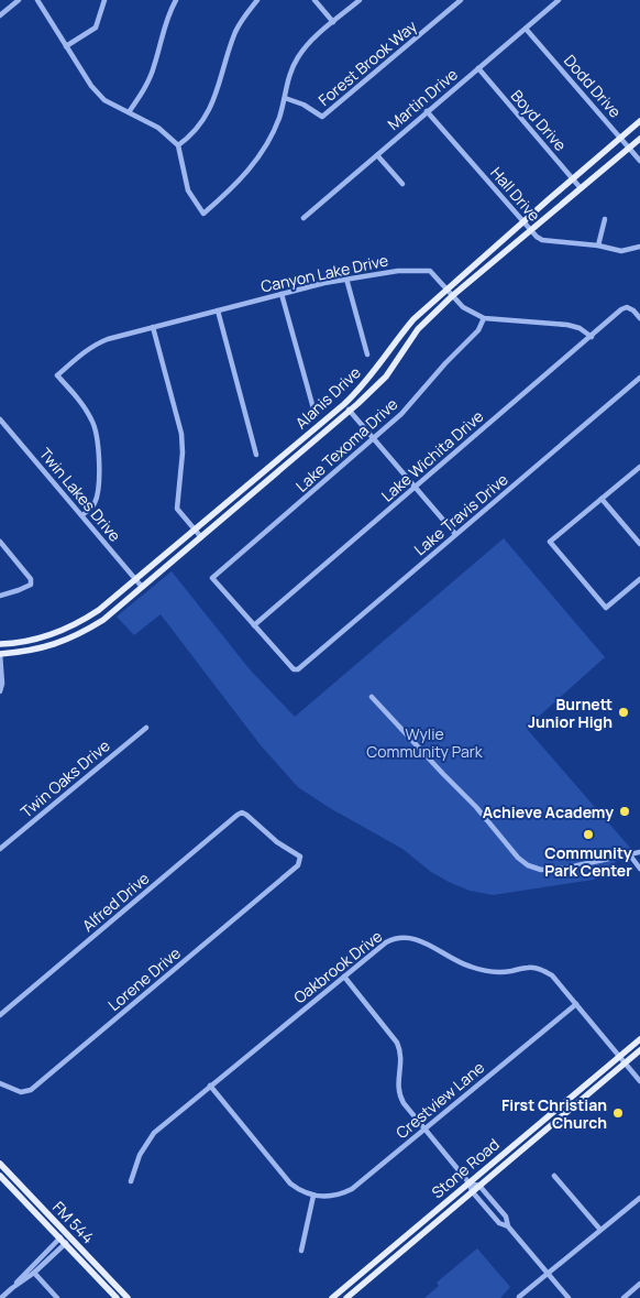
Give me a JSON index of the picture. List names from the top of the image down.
{
  "streets": {
    "main road": ["Alanis Drive", "Stone Road", "FM 544"],
    "street": [
      "Forest Brook Way",
      "Dodd Drive",
      "Martin Drive",
      "Boyd Drive",
      "Hall Drive",
      "Canyon Lake Drive",
      "Lake Texoma Drive",
      "Lake Wichita Drive",
      "Twin Lakes Drive",
      "Lake Travis Drive",
      "Twin Oaks Drive",
      "Alfred Drive",
      "Oakbrook Drive",
      "Lorene Drive",
      "Crestview Lane"
    ]
  },
  "crossings": [
    ["Dodd Drive", "Martin Drive"],
    ["Dodd Drive", "Alanis Drive"],
    ["Martin Drive", "Boyd Drive"],
    ["Martin Drive", "Hall Drive"],
    ["Boyd Drive", "Alanis Drive"],
    ["Hall Drive", "Alanis Drive"],
    ["Canyon Lake Drive", "Alanis Drive"],
    ["Canyon Lake Drive", "Lake Texoma Drive"],
    ["Canyon Lake Drive", "Lake Wichita Drive"],
    ["Canyon Lake Drive", "Twin Lakes Drive"],
    ["Alanis Drive", "Twin Lakes Drive"],
    ["Lake Texoma Drive", "Lake Wichita Drive"],
    ["Lake Texoma Drive", "Lake Travis Drive"],
    ["Lake Wichita Drive", "Lake Travis Drive"],
    ["Alfred Drive", "Lorene Drive"],
    ["Oakbrook Drive", "Crestview Lane"],
    ["Oakbrook Drive", "Stone Road"]
  ],
  "parks": ["Wylie Community Park"],
  "places": [
    "Burnett Junior High",
    "Achieve Academy",
    "Community Park Center",
    "First Christian Church"
  ]
}
